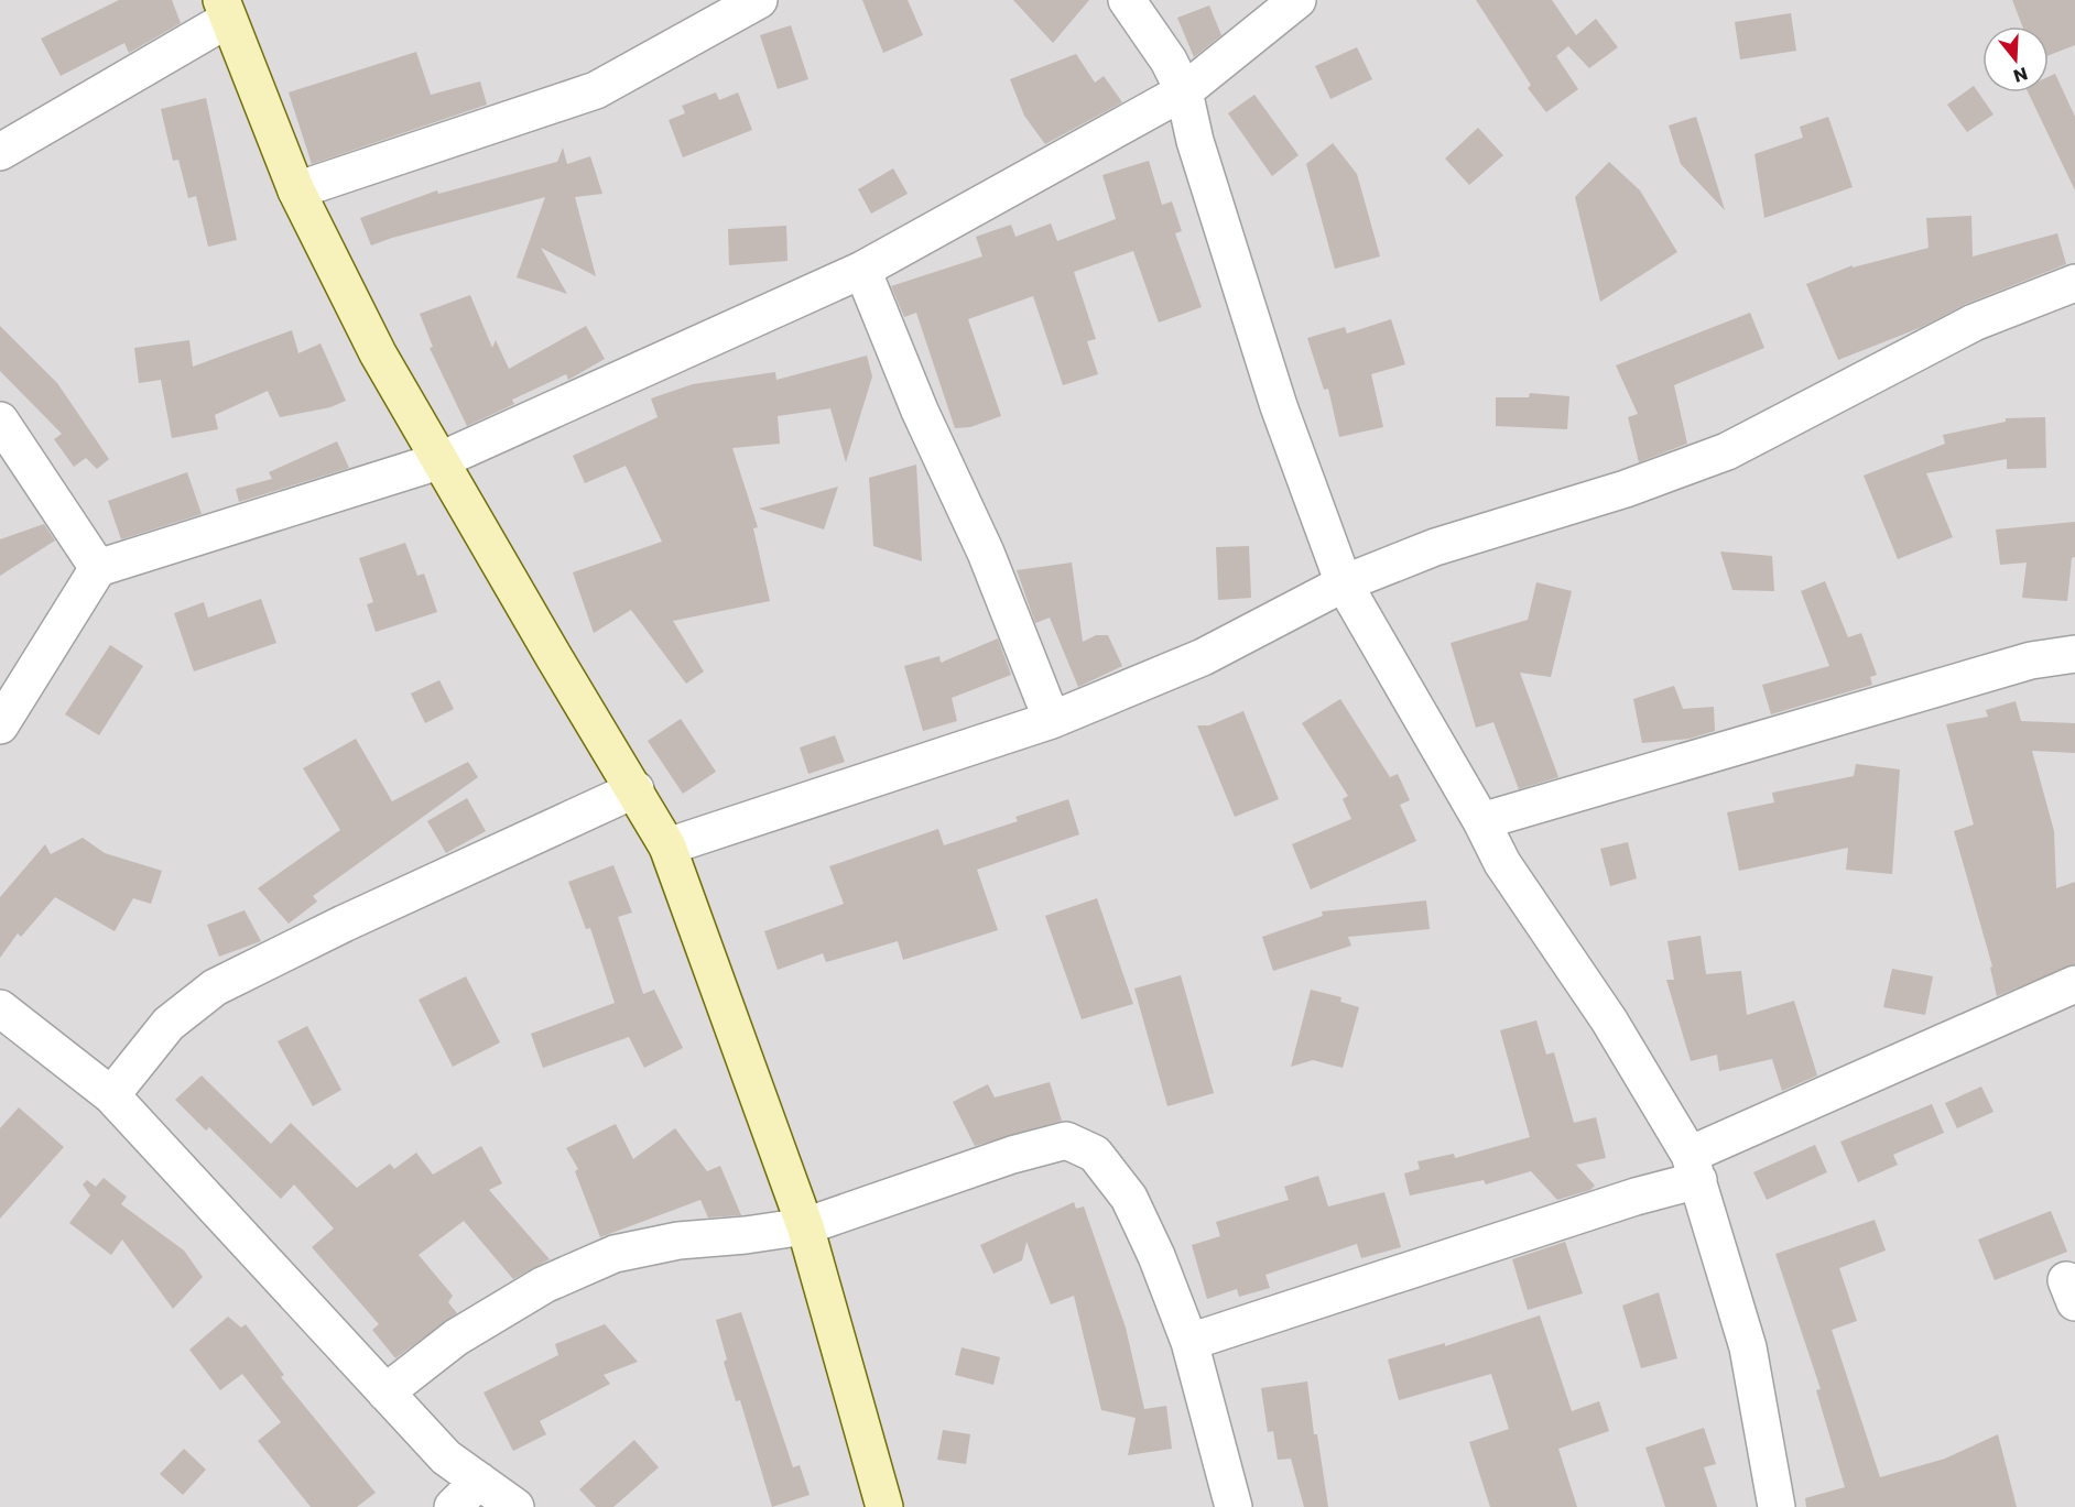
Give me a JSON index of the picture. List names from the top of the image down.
{
  "north": "bottom"
}
